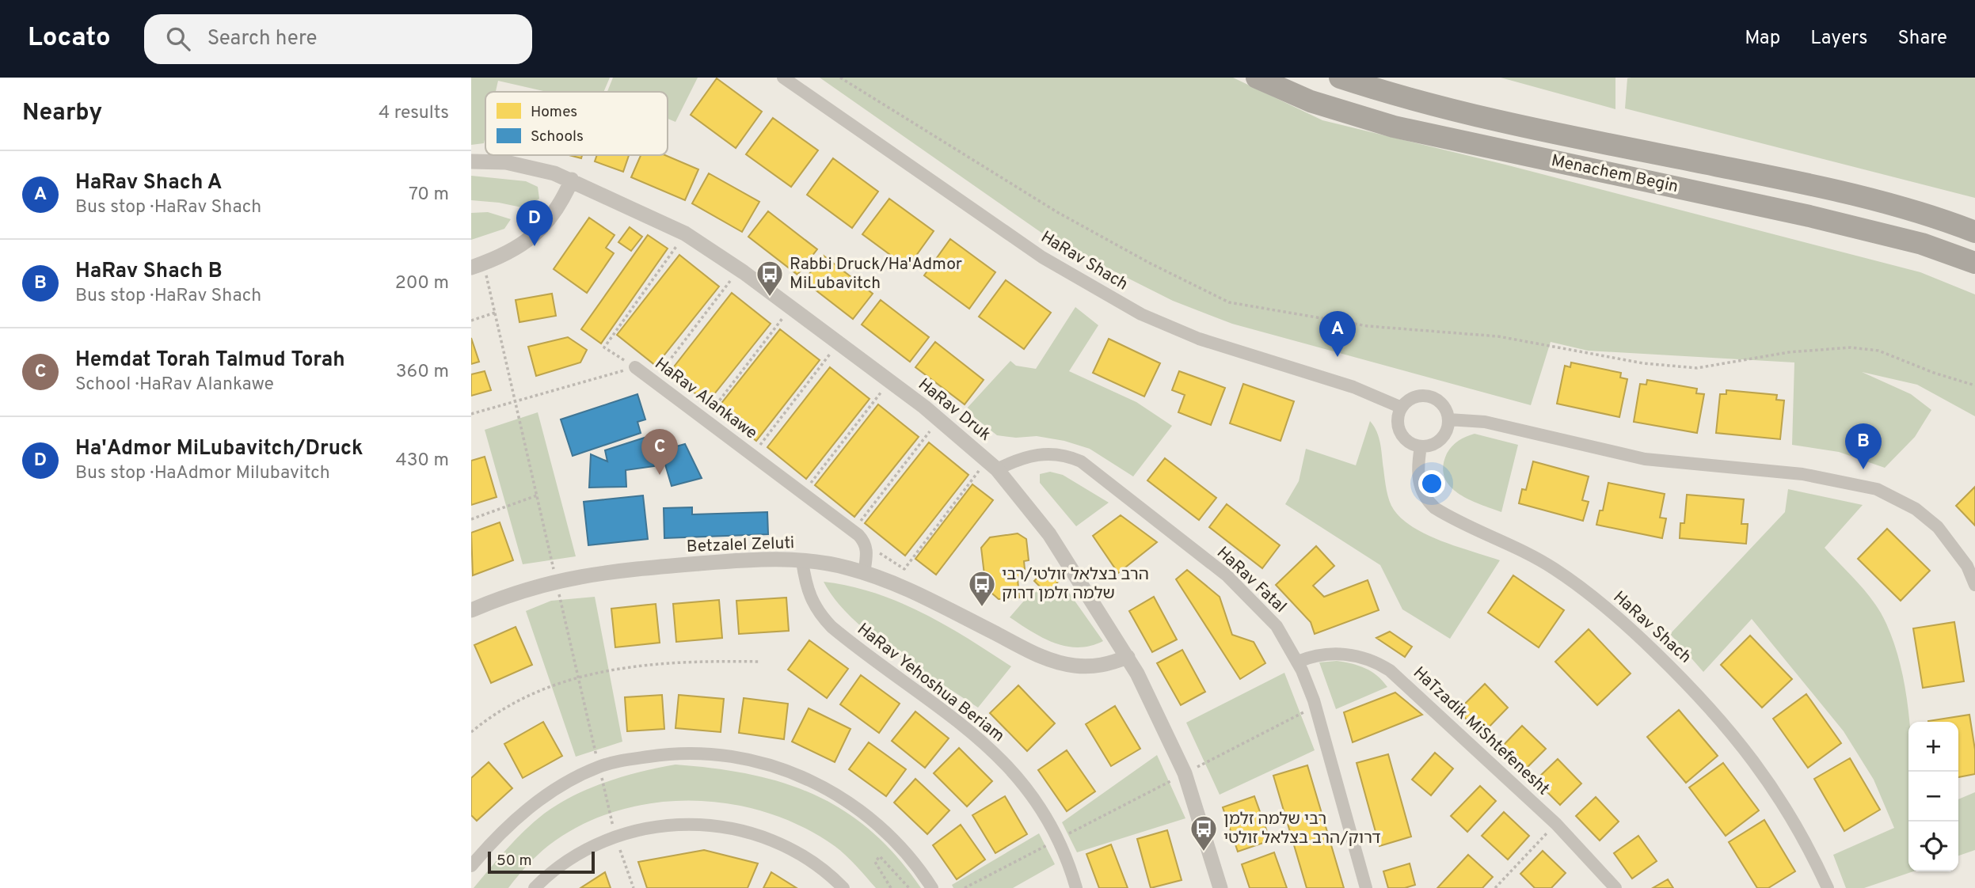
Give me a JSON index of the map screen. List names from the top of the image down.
{
  "streets": {
    "highway": ["Menachem Begin"],
    "street": [
      "HaRav Shach",
      "HaRav Alankawe",
      "HaRav Druk",
      "Betzalel Zeluti",
      "HaRav Fatal",
      "HaRav Yehoshua Beriam",
      "HaTzadik MiShtefenesht"
    ]
  },
  "crossings": [
    ["HaRav Druk", "Betzalel Zeluti"],
    ["HaRav Druk", "HaRav Fatal"],
    ["Betzalel Zeluti", "HaRav Yehoshua Beriam"],
    ["HaRav Fatal", "HaTzadik MiShtefenesht"]
  ],
  "places": {
    "bus stop": ["Rabbi Druck/Ha'Admor MiLubavitch", "הרב בצלאל זולטי/רבי שלמה זלמן דרוק", "רבי שלמה זלמן דרוק/הרב בצלאל זולטי"]
  },
  "legend": ["Homes", "Schools"],
  "scale_bar": "50 m",
  "page": {
    "header": "Locato",
    "search": "Search here",
    "nav": ["Map", "Layers", "Share"],
    "heading": ["Nearby", "4 results"],
    "list": [
      {
        "mark": "A",
        "name": "HaRav Shach A",
        "note": "Bus stop · HaRav Shach",
        "value": "70 m"
      },
      {
        "mark": "B",
        "name": "HaRav Shach B",
        "note": "Bus stop · HaRav Shach",
        "value": "200 m"
      },
      {
        "mark": "C",
        "name": "Hemdat Torah Talmud Torah",
        "note": "School · HaRav Alankawe",
        "value": "360 m"
      },
      {
        "mark": "D",
        "name": "Ha'Admor MiLubavitch/Druck",
        "note": "Bus stop · HaAdmor Milubavitch",
        "value": "430 m"
      }
    ],
    "pins": [
      "D",
      "A",
      "B",
      "C"
    ],
    "map_buttons": ["+", "−"],
    "scale": "50 m"
  }
}
